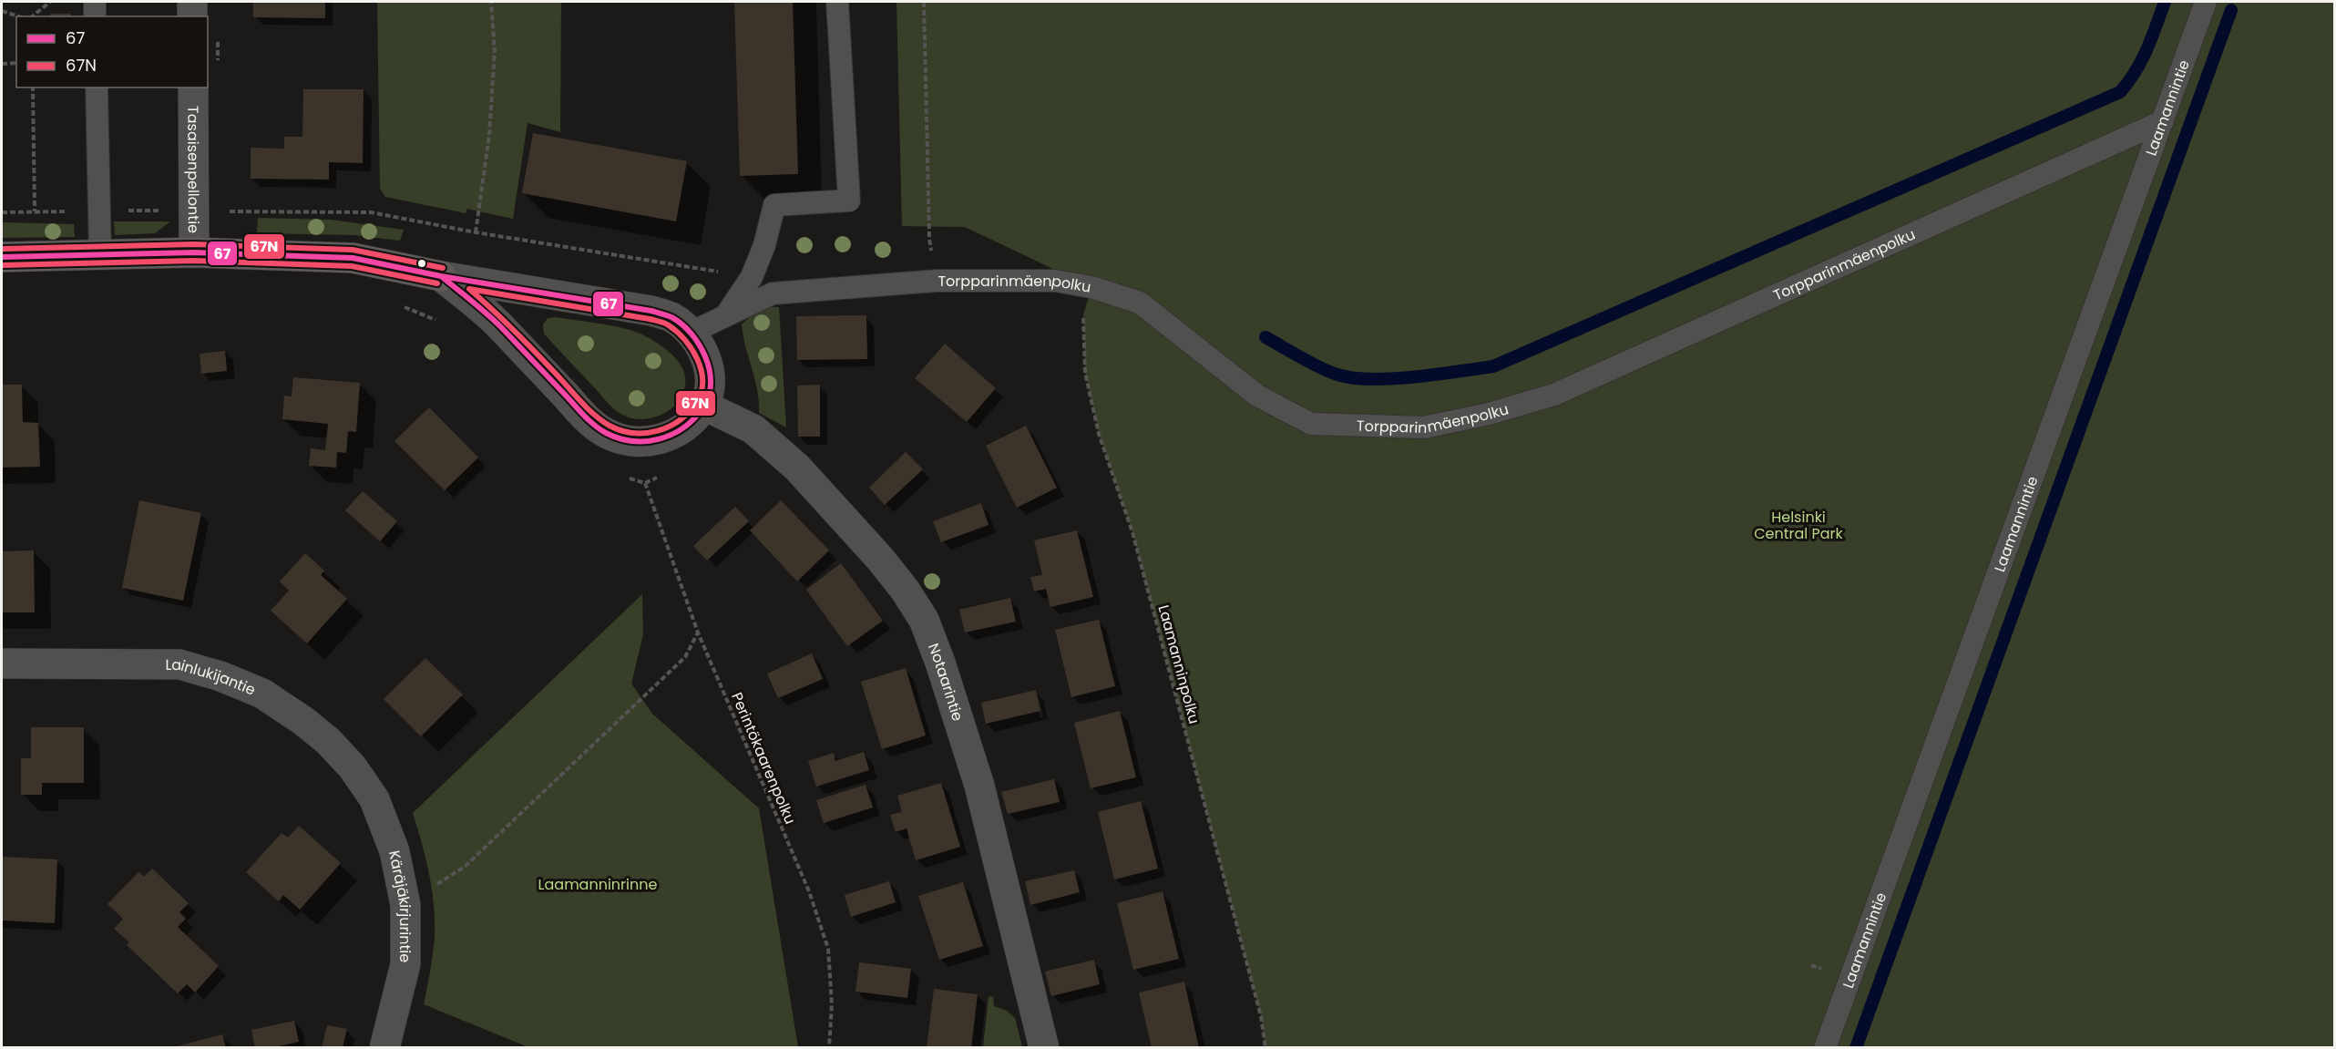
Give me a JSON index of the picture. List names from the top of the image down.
{
  "streets": {
    "street": [
      "Tasaisenpellontie",
      "Lainlukijantie",
      "Notaarintie",
      "Käräjäkirjurintie"
    ],
    "lane": ["Laamannintie", "Torpparinmäenpolku"],
    "path": ["Laamanninpolku", "Perintökaarenpolku"]
  },
  "crossings": [
    ["Laamannintie", "Torpparinmäenpolku"],
    ["Torpparinmäenpolku", "Laamanninpolku"],
    ["Lainlukijantie", "Käräjäkirjurintie"]
  ],
  "parks": ["Helsinki Central Park", "Laamanninrinne"],
  "lines": ["transit line 67N", "transit line 67"],
  "legend": ["67", "67N"]
}
